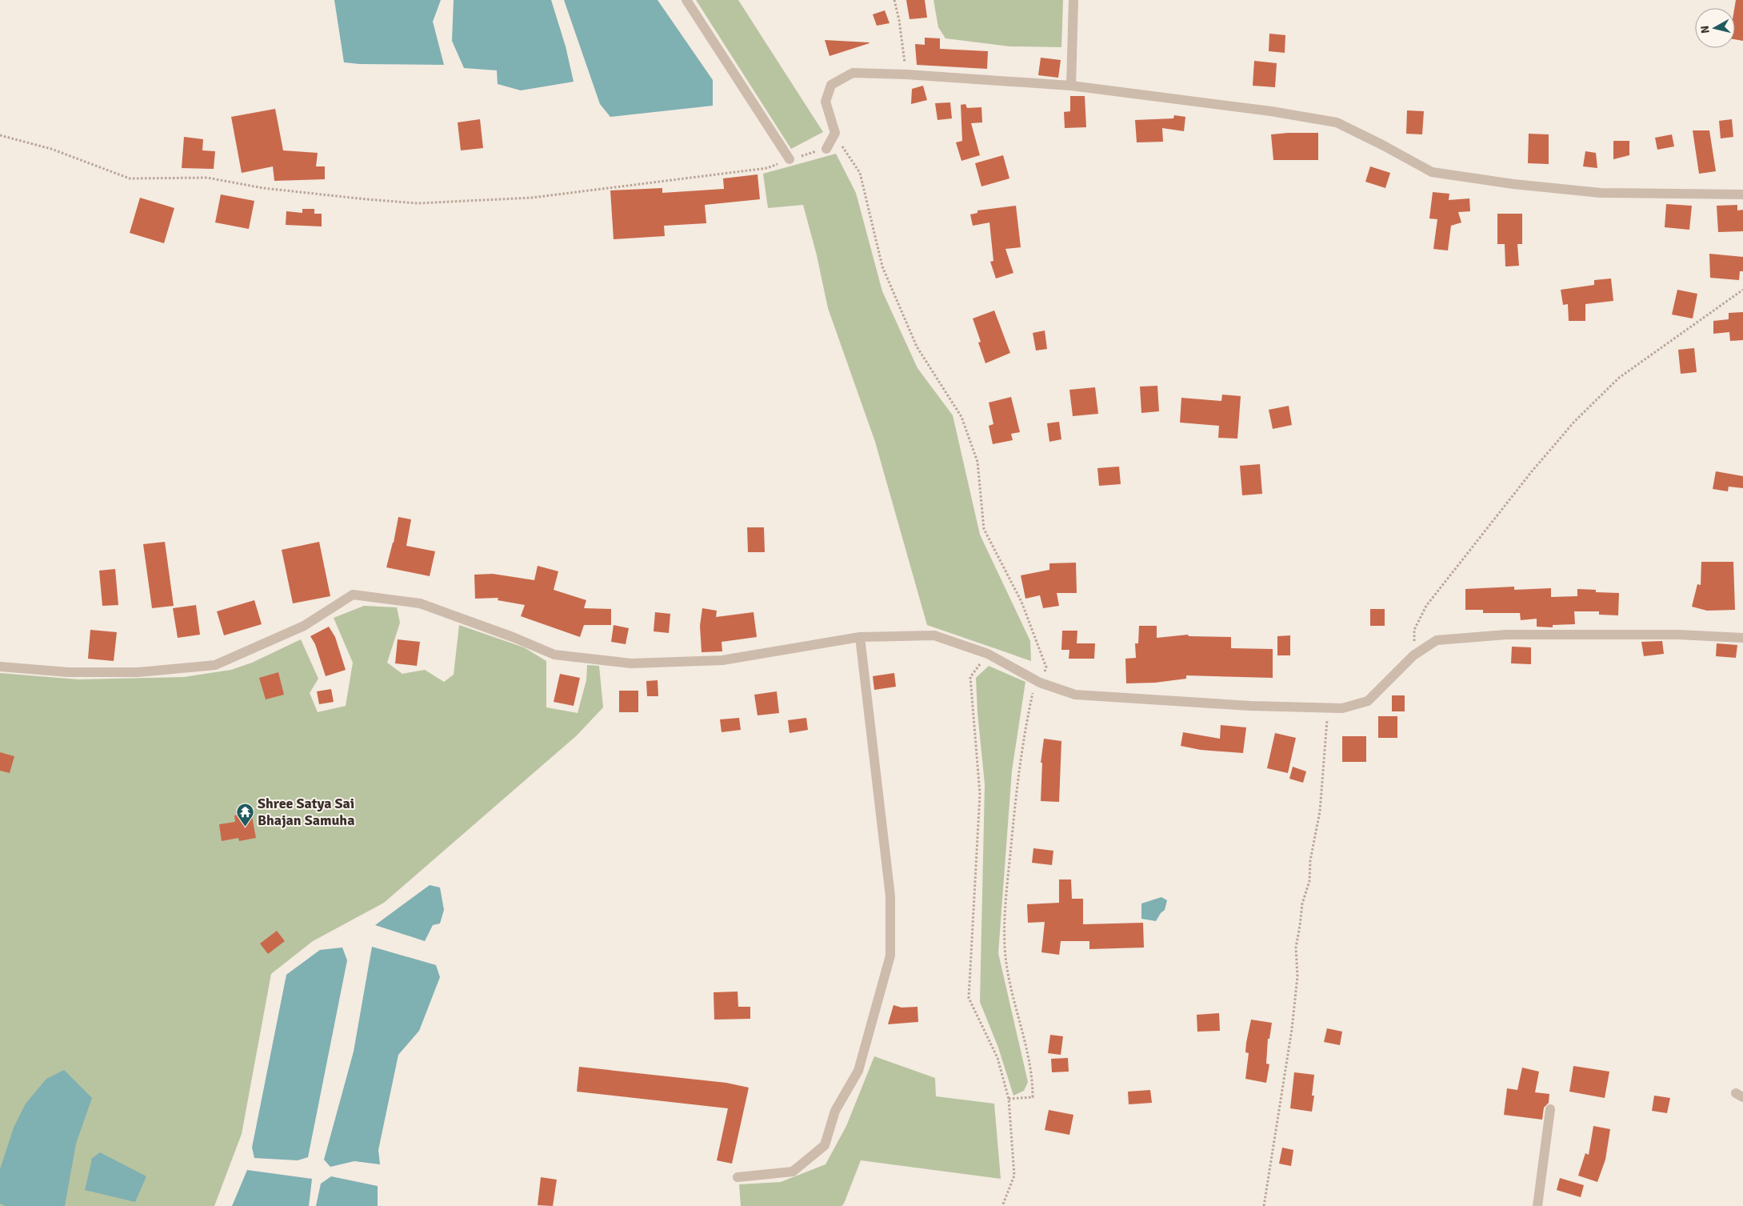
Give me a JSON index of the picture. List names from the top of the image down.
{
  "places": {
    "temple": ["Shree Satya Sai Bhajan Samuha"]
  },
  "north": "left"
}
